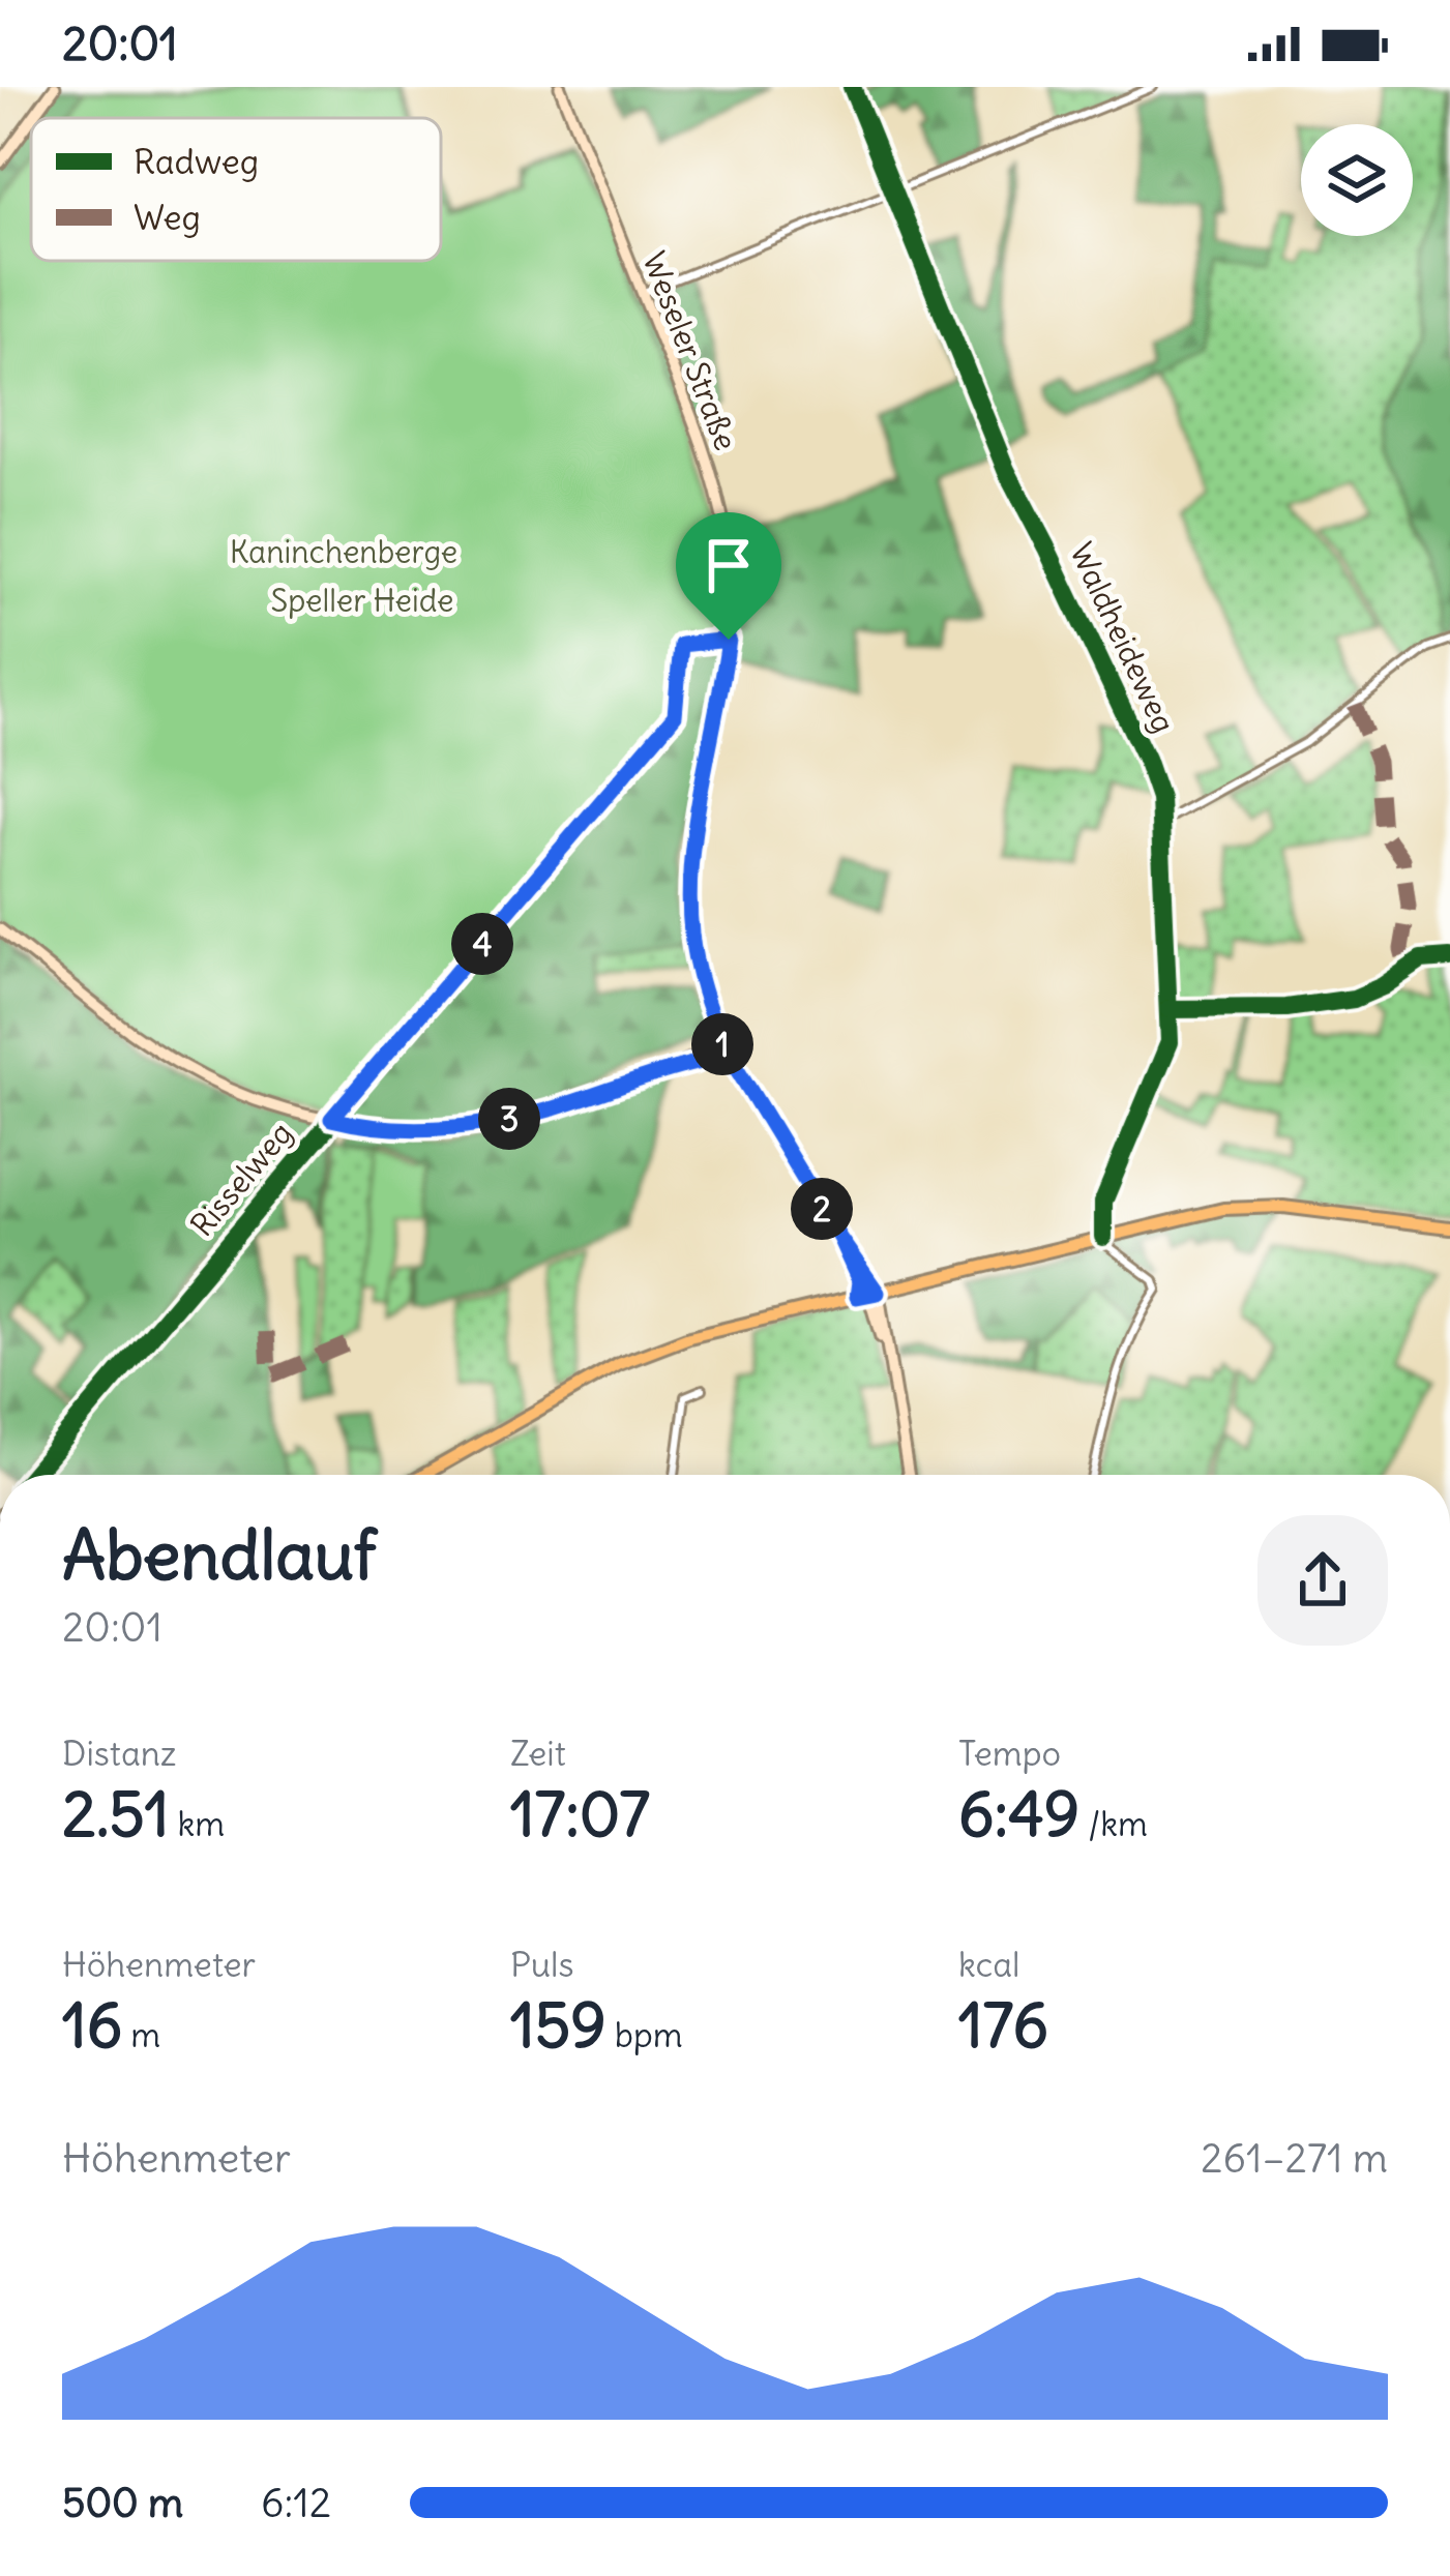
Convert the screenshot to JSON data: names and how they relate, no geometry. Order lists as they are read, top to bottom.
{
  "streets": {
    "main road": ["Weseler Straße"],
    "street": ["Waldheideweg", "Risselweg"]
  },
  "crossings": [
    ["Weseler Straße", "Risselweg"]
  ],
  "parks": ["Kaninchenberge", "Speller Heide"],
  "legend": ["Radweg", "Weg"],
  "page": {
    "status": "20:01",
    "pins": [
      "4",
      "1",
      "3",
      "2"
    ],
    "heading": ["Abendlauf", "20:01"],
    "stats": [
      ["Distanz", "2.51 km"],
      ["Zeit", "17:07"],
      ["Tempo", "6:49 /km"],
      ["Höhenmeter", "16 m"],
      ["Puls", "159 bpm"],
      ["kcal", "176"]
    ],
    "chart": ["Höhenmeter", "261–271 m"],
    "list": [
      {
        "name": "500 m",
        "note": "6:12"
      }
    ]
  }
}
